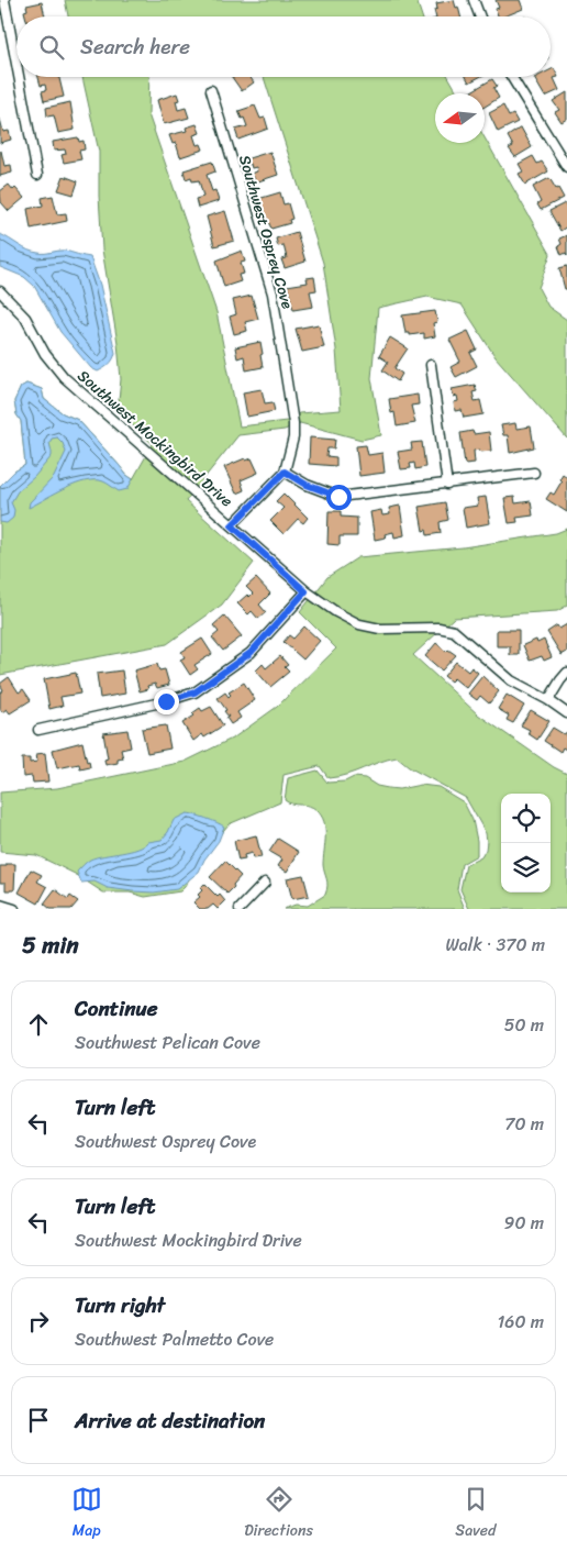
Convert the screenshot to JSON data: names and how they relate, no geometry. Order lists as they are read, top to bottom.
{
  "streets": {
    "street": ["Southwest Osprey Cove", "Southwest Mockingbird Drive"]
  },
  "crossings": [
    ["Southwest Osprey Cove", "Southwest Mockingbird Drive"]
  ],
  "north": "left",
  "page": {
    "search": "Search here",
    "heading": ["5 min", "Walk · 370 m"],
    "list": [
      ["Continue", "Southwest Pelican Cove", "50 m"],
      ["Turn left", "Southwest Osprey Cove", "70 m"],
      ["Turn left", "Southwest Mockingbird Drive", "90 m"],
      ["Turn right", "Southwest Palmetto Cove", "160 m"],
      "Arrive at destination"
    ],
    "nav": ["Map", "Directions", "Saved"]
  }
}
